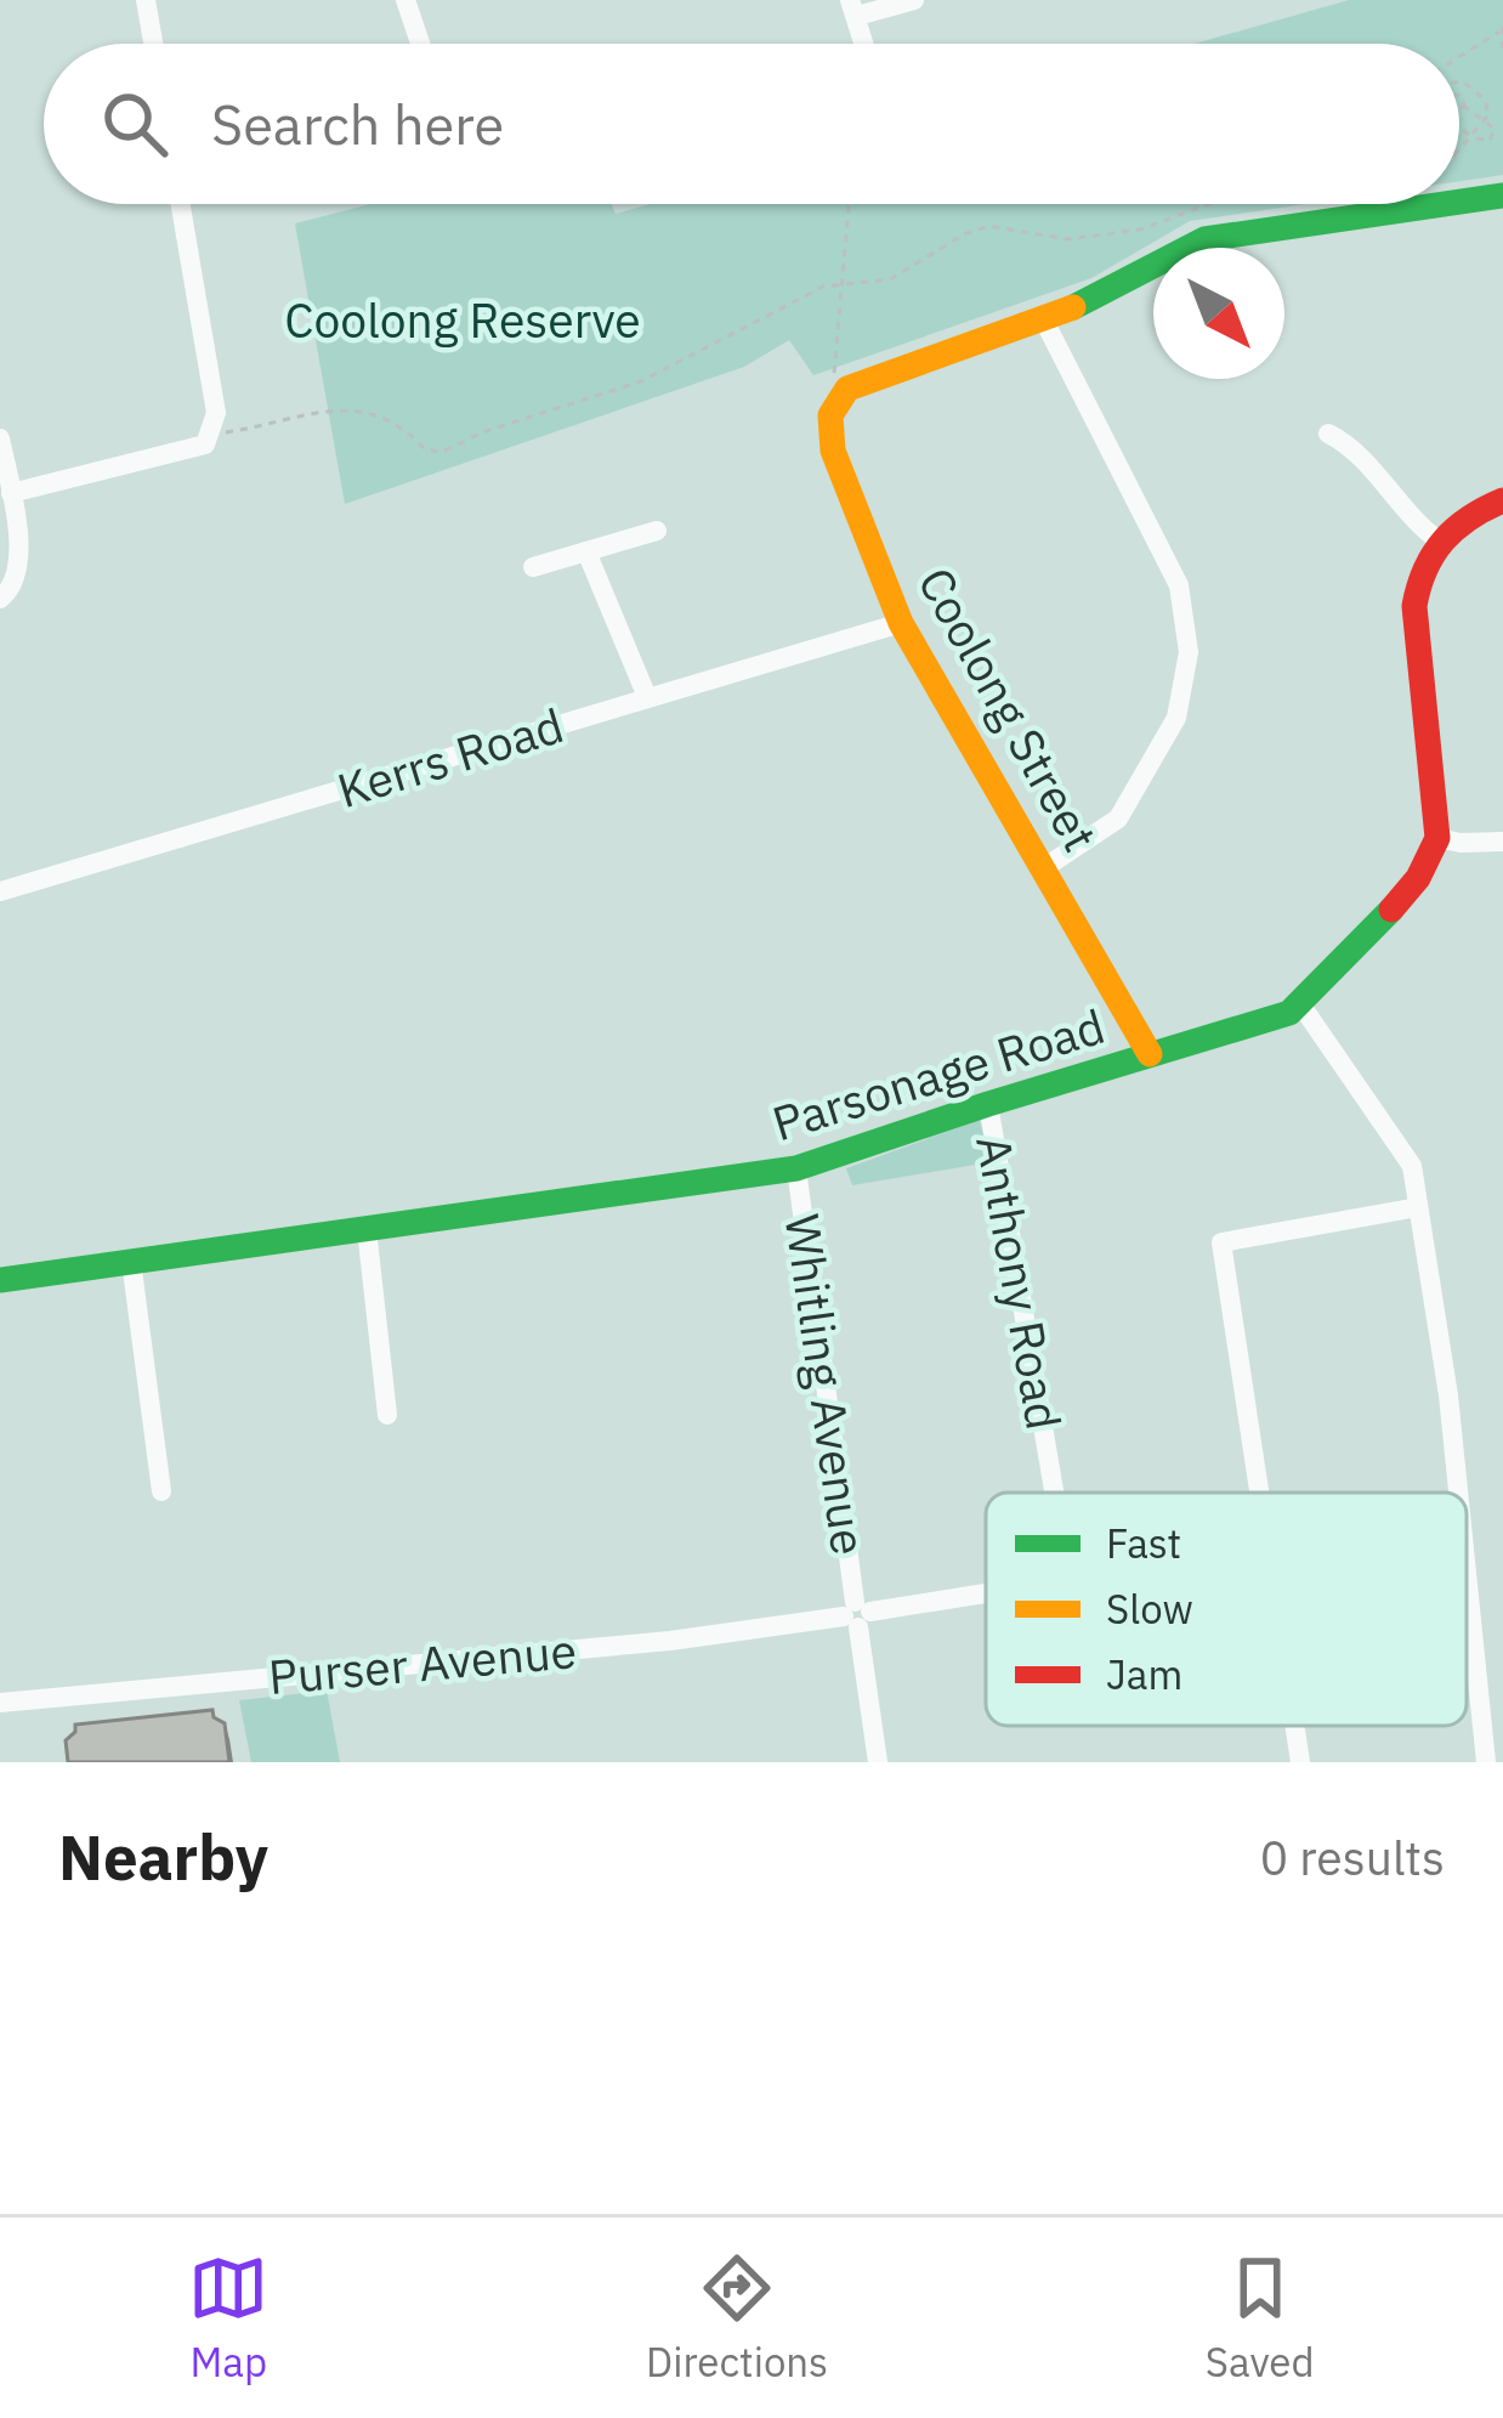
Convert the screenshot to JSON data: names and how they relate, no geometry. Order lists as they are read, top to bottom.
{
  "streets": {
    "street": [
      "Coolong Street",
      "Kerrs Road",
      "Parsonage Road",
      "Anthony Road",
      "Whitling Avenue",
      "Purser Avenue"
    ]
  },
  "crossings": [
    ["Coolong Street", "Kerrs Road"],
    ["Coolong Street", "Parsonage Road"],
    ["Parsonage Road", "Anthony Road"],
    ["Parsonage Road", "Whitling Avenue"],
    ["Whitling Avenue", "Purser Avenue"]
  ],
  "parks": ["Coolong Reserve"],
  "legend": ["Fast", "Slow", "Jam"],
  "north": "bottom right",
  "page": {
    "search": "Search here",
    "heading": ["Nearby", "0 results"],
    "nav": ["Map", "Directions", "Saved"]
  }
}
